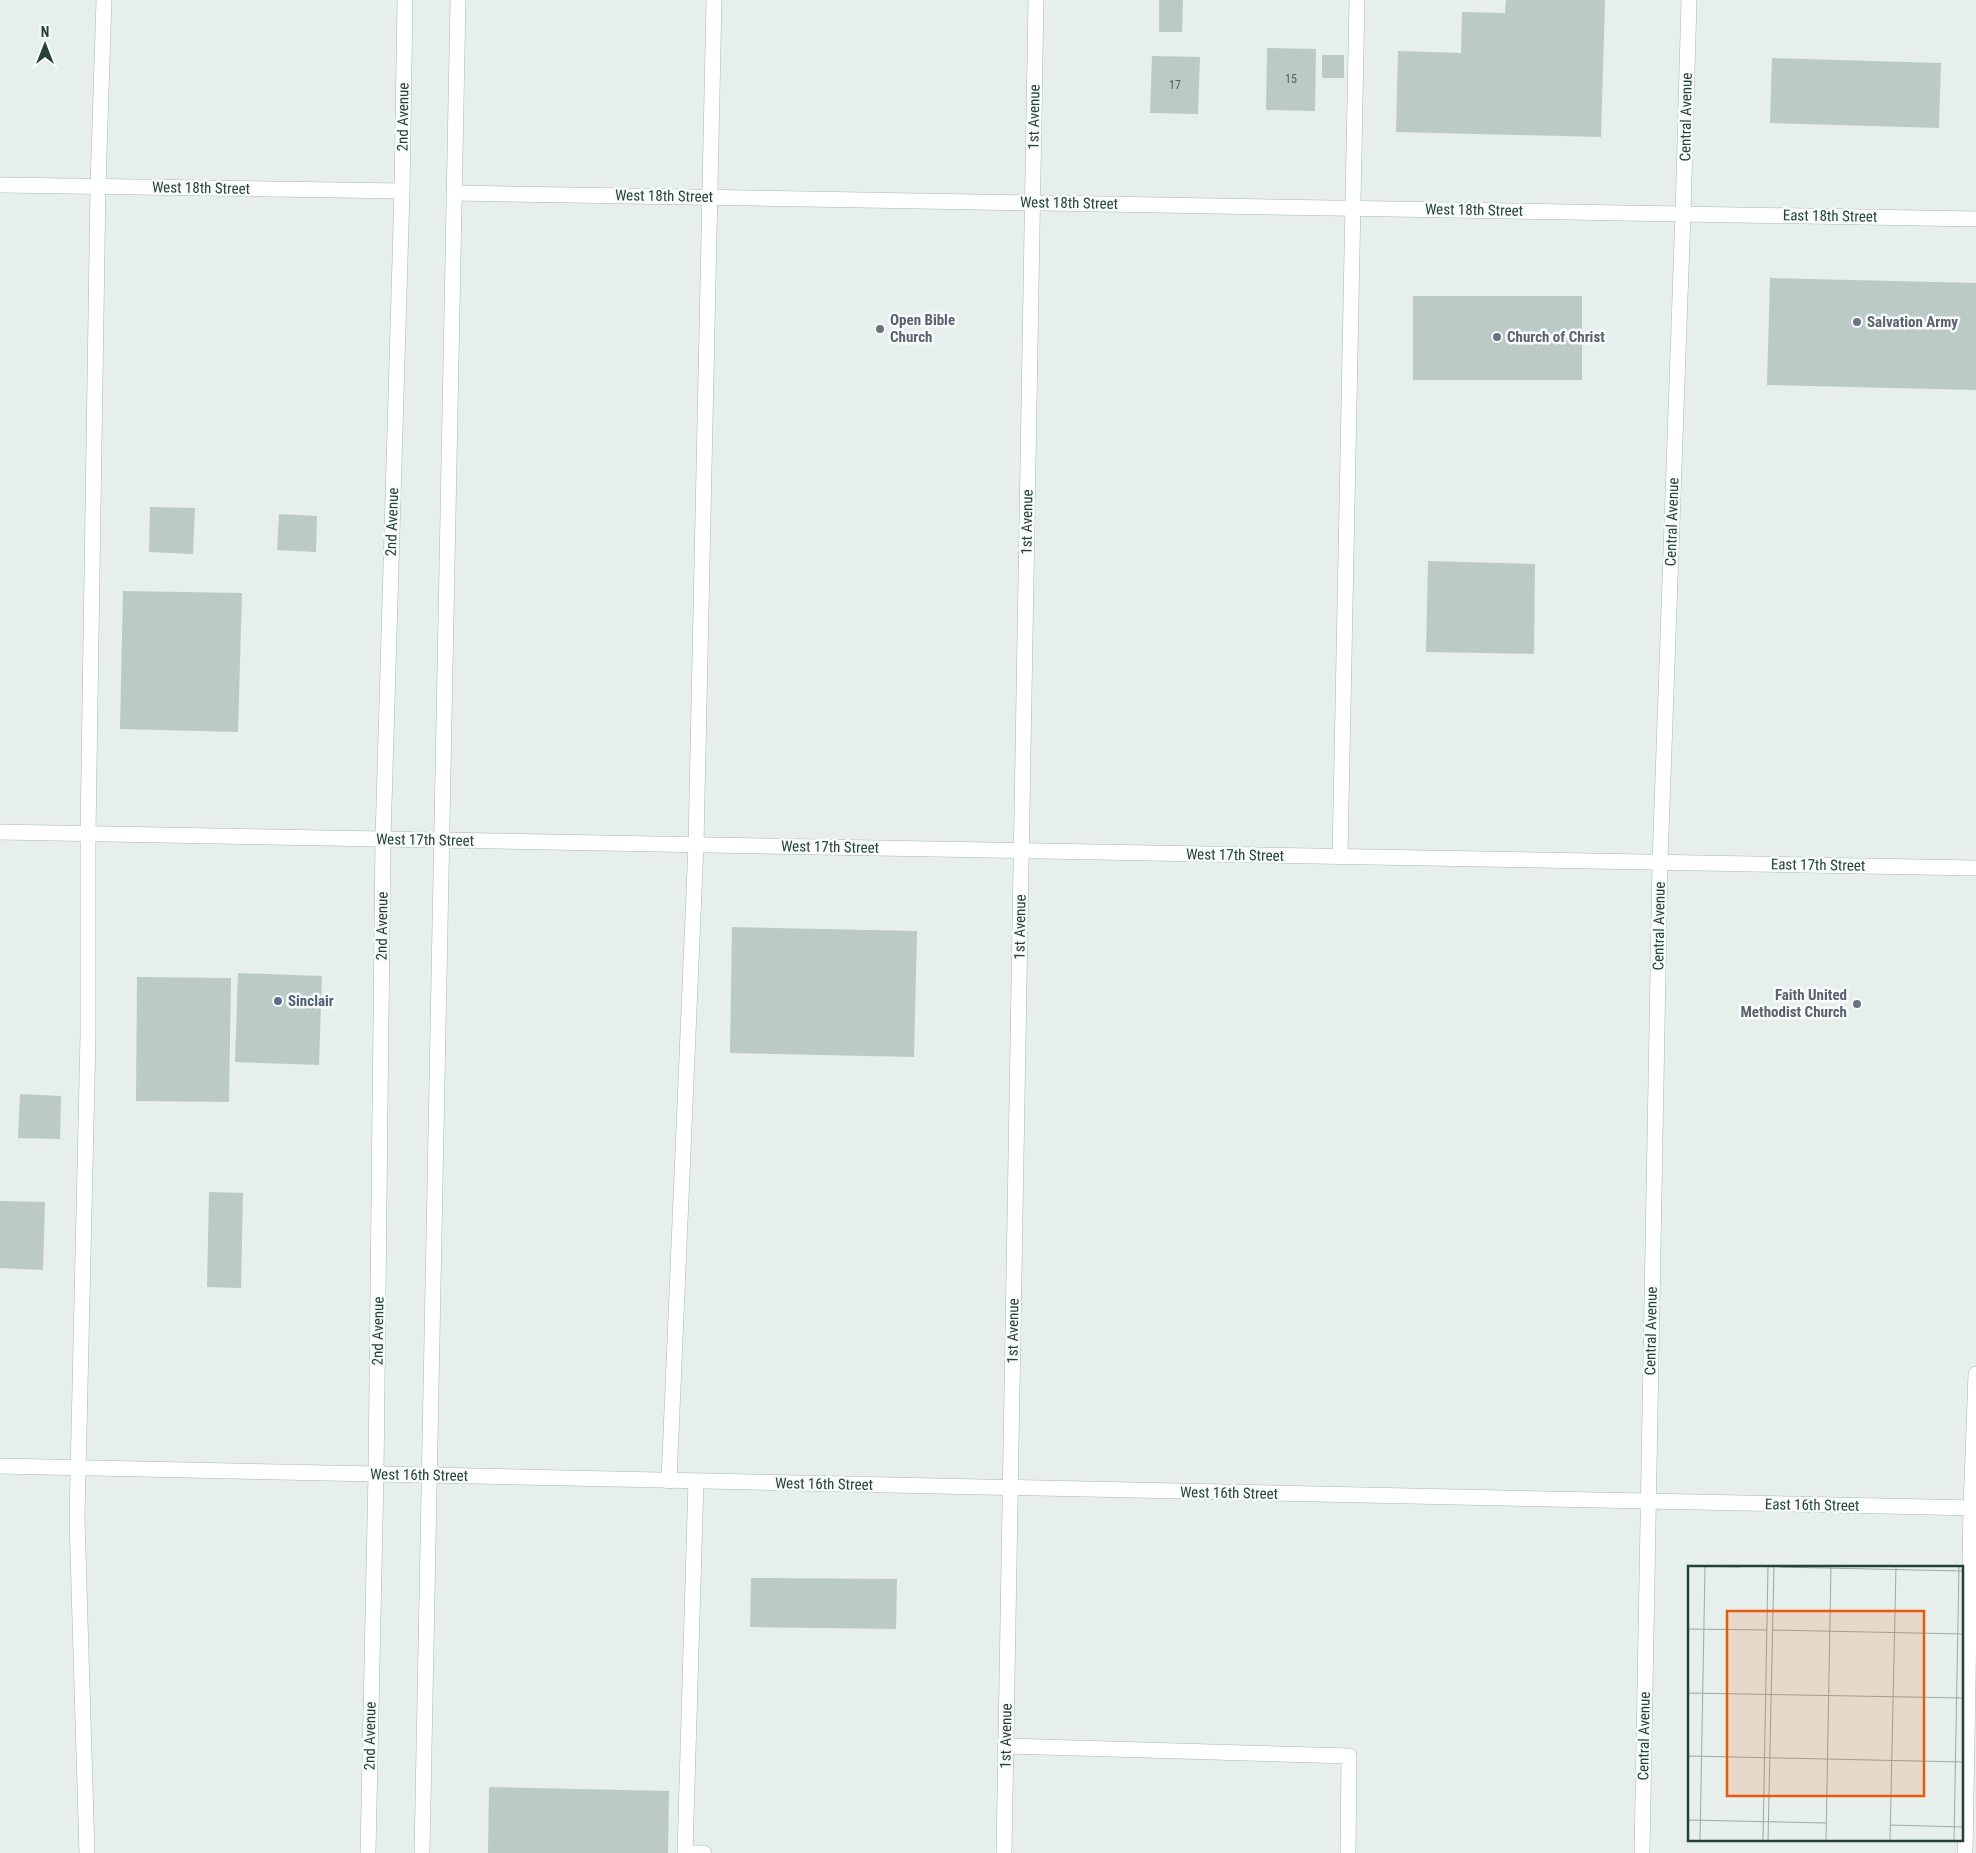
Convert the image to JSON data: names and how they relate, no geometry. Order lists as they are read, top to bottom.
{
  "streets": {
    "street": [
      "2nd Avenue",
      "1st Avenue",
      "Central Avenue",
      "West 18th Street",
      "East 18th Street",
      "West 17th Street",
      "East 17th Street",
      "West 16th Street",
      "East 16th Street"
    ]
  },
  "crossings": [
    ["2nd Avenue", "West 18th Street"],
    ["2nd Avenue", "West 17th Street"],
    ["2nd Avenue", "West 16th Street"],
    ["1st Avenue", "West 18th Street"],
    ["1st Avenue", "West 17th Street"],
    ["1st Avenue", "West 16th Street"],
    ["Central Avenue", "West 18th Street"],
    ["Central Avenue", "East 18th Street"],
    ["Central Avenue", "West 17th Street"],
    ["Central Avenue", "East 17th Street"],
    ["Central Avenue", "West 16th Street"],
    ["Central Avenue", "East 16th Street"],
    ["West 18th Street", "East 18th Street"],
    ["West 17th Street", "East 17th Street"],
    ["West 16th Street", "East 16th Street"]
  ],
  "places": [
    "Salvation Army",
    "Open Bible Church",
    "Church of Christ",
    "Sinclair",
    "Faith United Methodist Church"
  ],
  "house_numbers": ["15", "17"],
  "north": "top"
}
